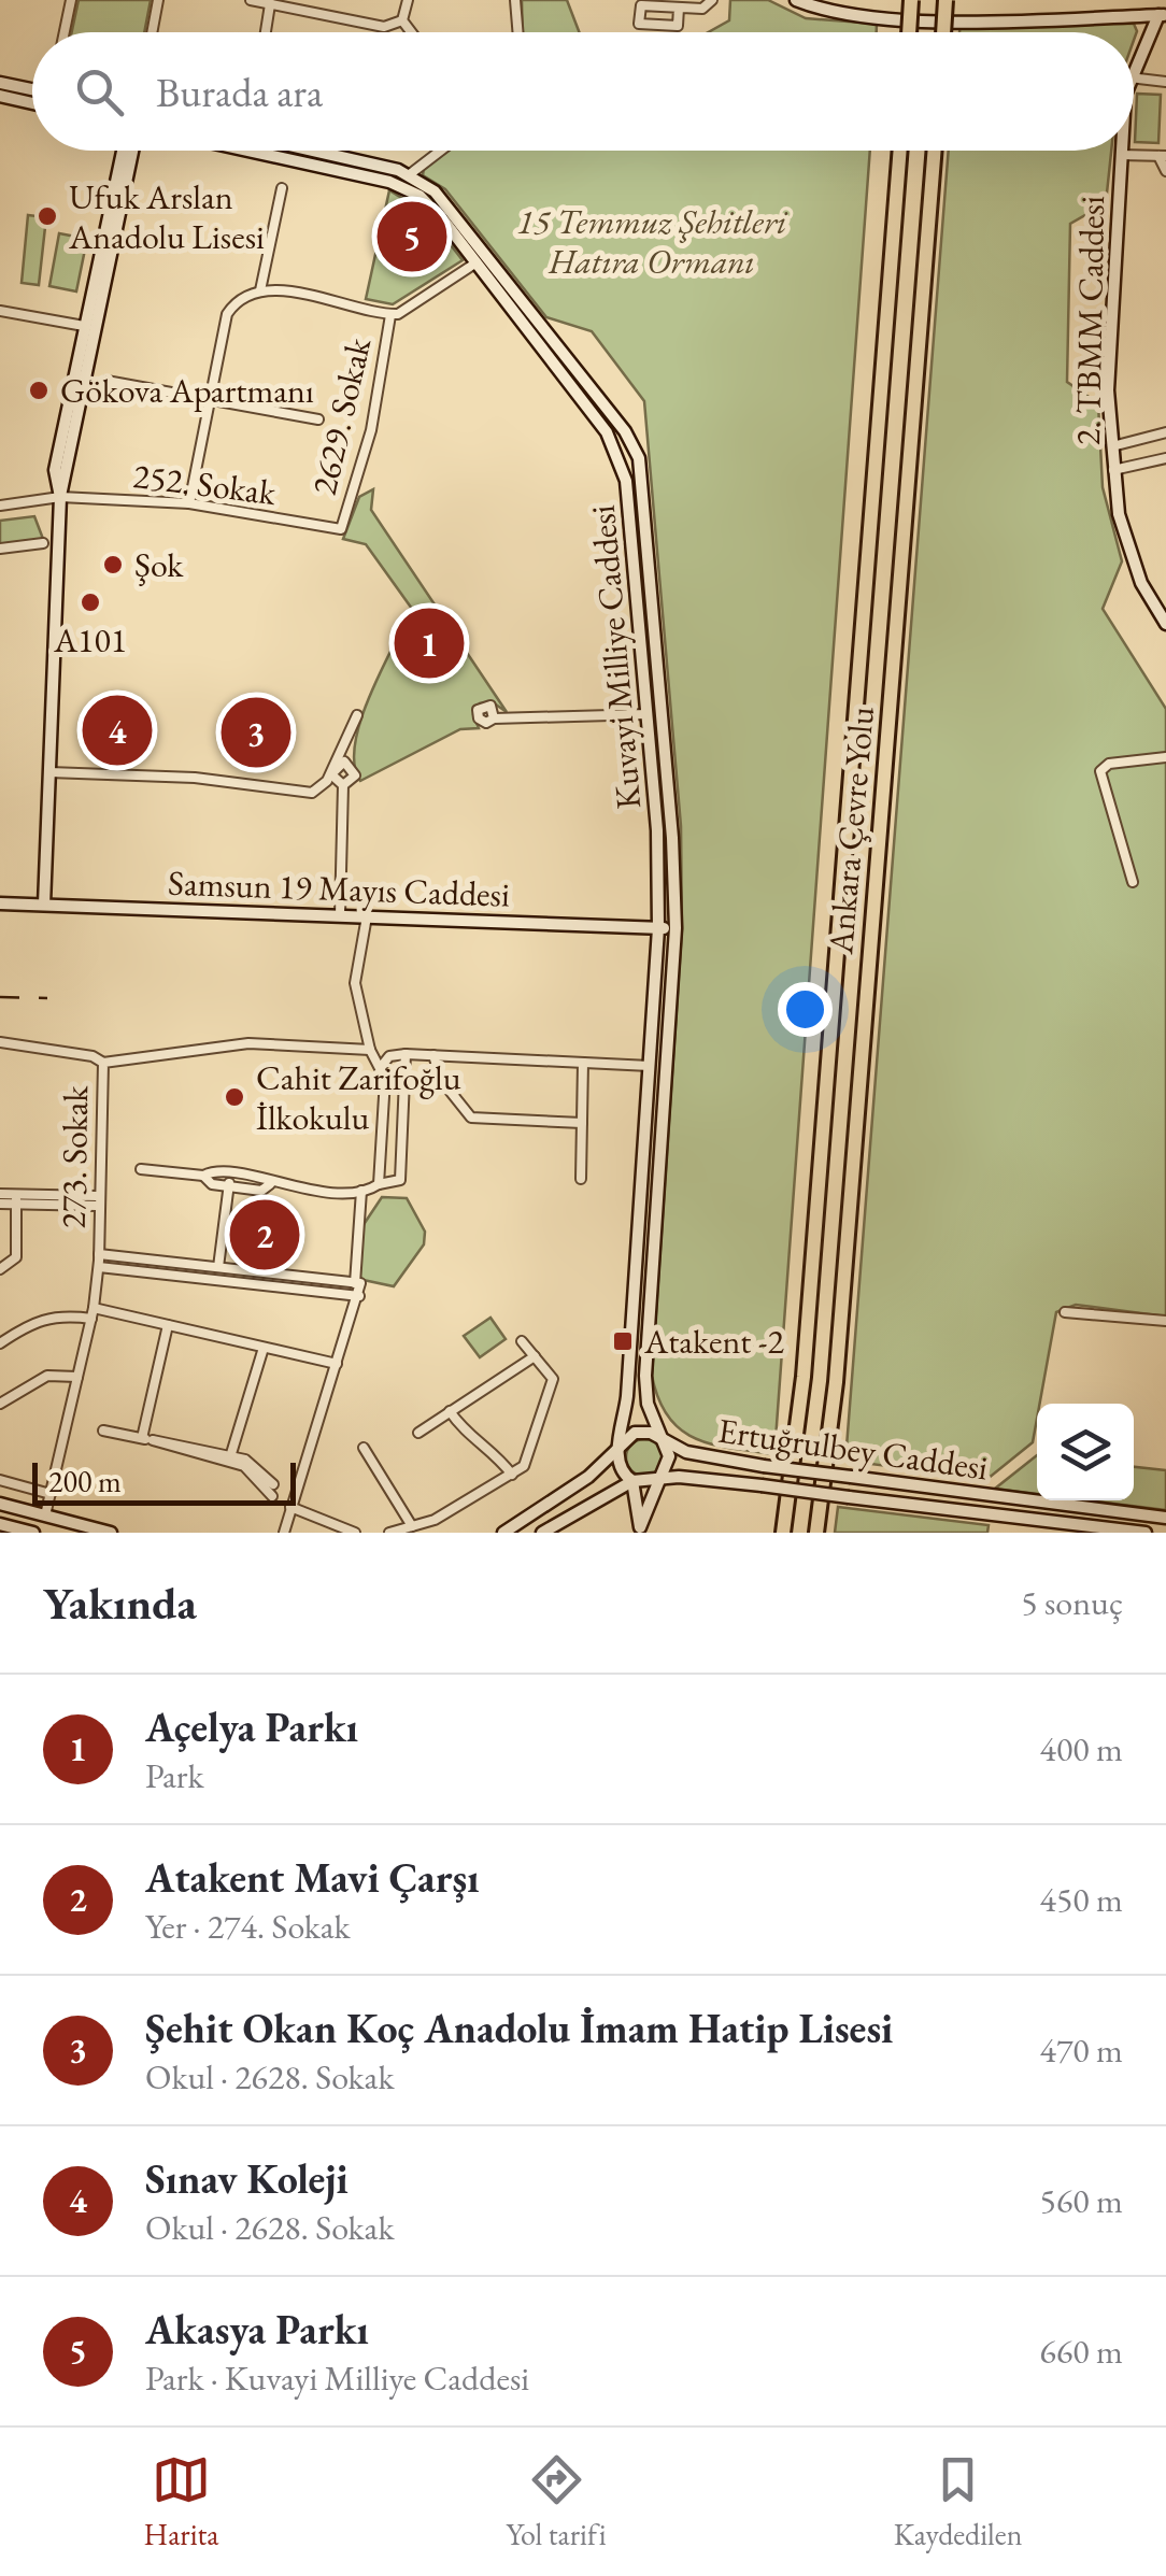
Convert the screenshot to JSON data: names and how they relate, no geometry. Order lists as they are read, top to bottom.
{
  "streets": {
    "highway": ["Ankara Çevre Yolu"],
    "main road": [
      "2. TBMM Caddesi",
      "Kuvayi Milliye Caddesi",
      "Samsun 19 Mayıs Caddesi",
      "Ertuğrulbey Caddesi"
    ],
    "street": ["2629. Sokak", "252. Sokak", "273. Sokak"]
  },
  "crossings": [
    ["2629. Sokak", "252. Sokak"],
    ["Kuvayi Milliye Caddesi", "Samsun 19 Mayıs Caddesi"],
    ["Kuvayi Milliye Caddesi", "Ertuğrulbey Caddesi"]
  ],
  "parks": ["15 Temmuz Şehitleri Hatıra Ormanı"],
  "places": {
    "other": [
      "Ufuk Arslan Anadolu Lisesi",
      "Gökova Apartmanı",
      "Şok",
      "A101",
      "Cahit Zarifoğlu İlkokulu"
    ],
    "transit": ["Atakent -2"]
  },
  "scale_bar": "200 m",
  "page": {
    "search": "Burada ara",
    "pins": [
      "5",
      "1",
      "4",
      "3",
      "2"
    ],
    "scale": "200 m",
    "heading": ["Yakında", "5 sonuç"],
    "list": [
      {
        "mark": "1",
        "name": "Açelya Parkı",
        "note": "Park",
        "value": "400 m"
      },
      {
        "mark": "2",
        "name": "Atakent Mavi Çarşı",
        "note": "Yer · 274. Sokak",
        "value": "450 m"
      },
      {
        "mark": "3",
        "name": "Şehit Okan Koç Anadolu İmam Hatip Lisesi",
        "note": "Okul · 2628. Sokak",
        "value": "470 m"
      },
      {
        "mark": "4",
        "name": "Sınav Koleji",
        "note": "Okul · 2628. Sokak",
        "value": "560 m"
      },
      {
        "mark": "5",
        "name": "Akasya Parkı",
        "note": "Park · Kuvayi Milliye Caddesi",
        "value": "660 m"
      }
    ],
    "nav": ["Harita", "Yol tarifi", "Kaydedilen"]
  }
}
